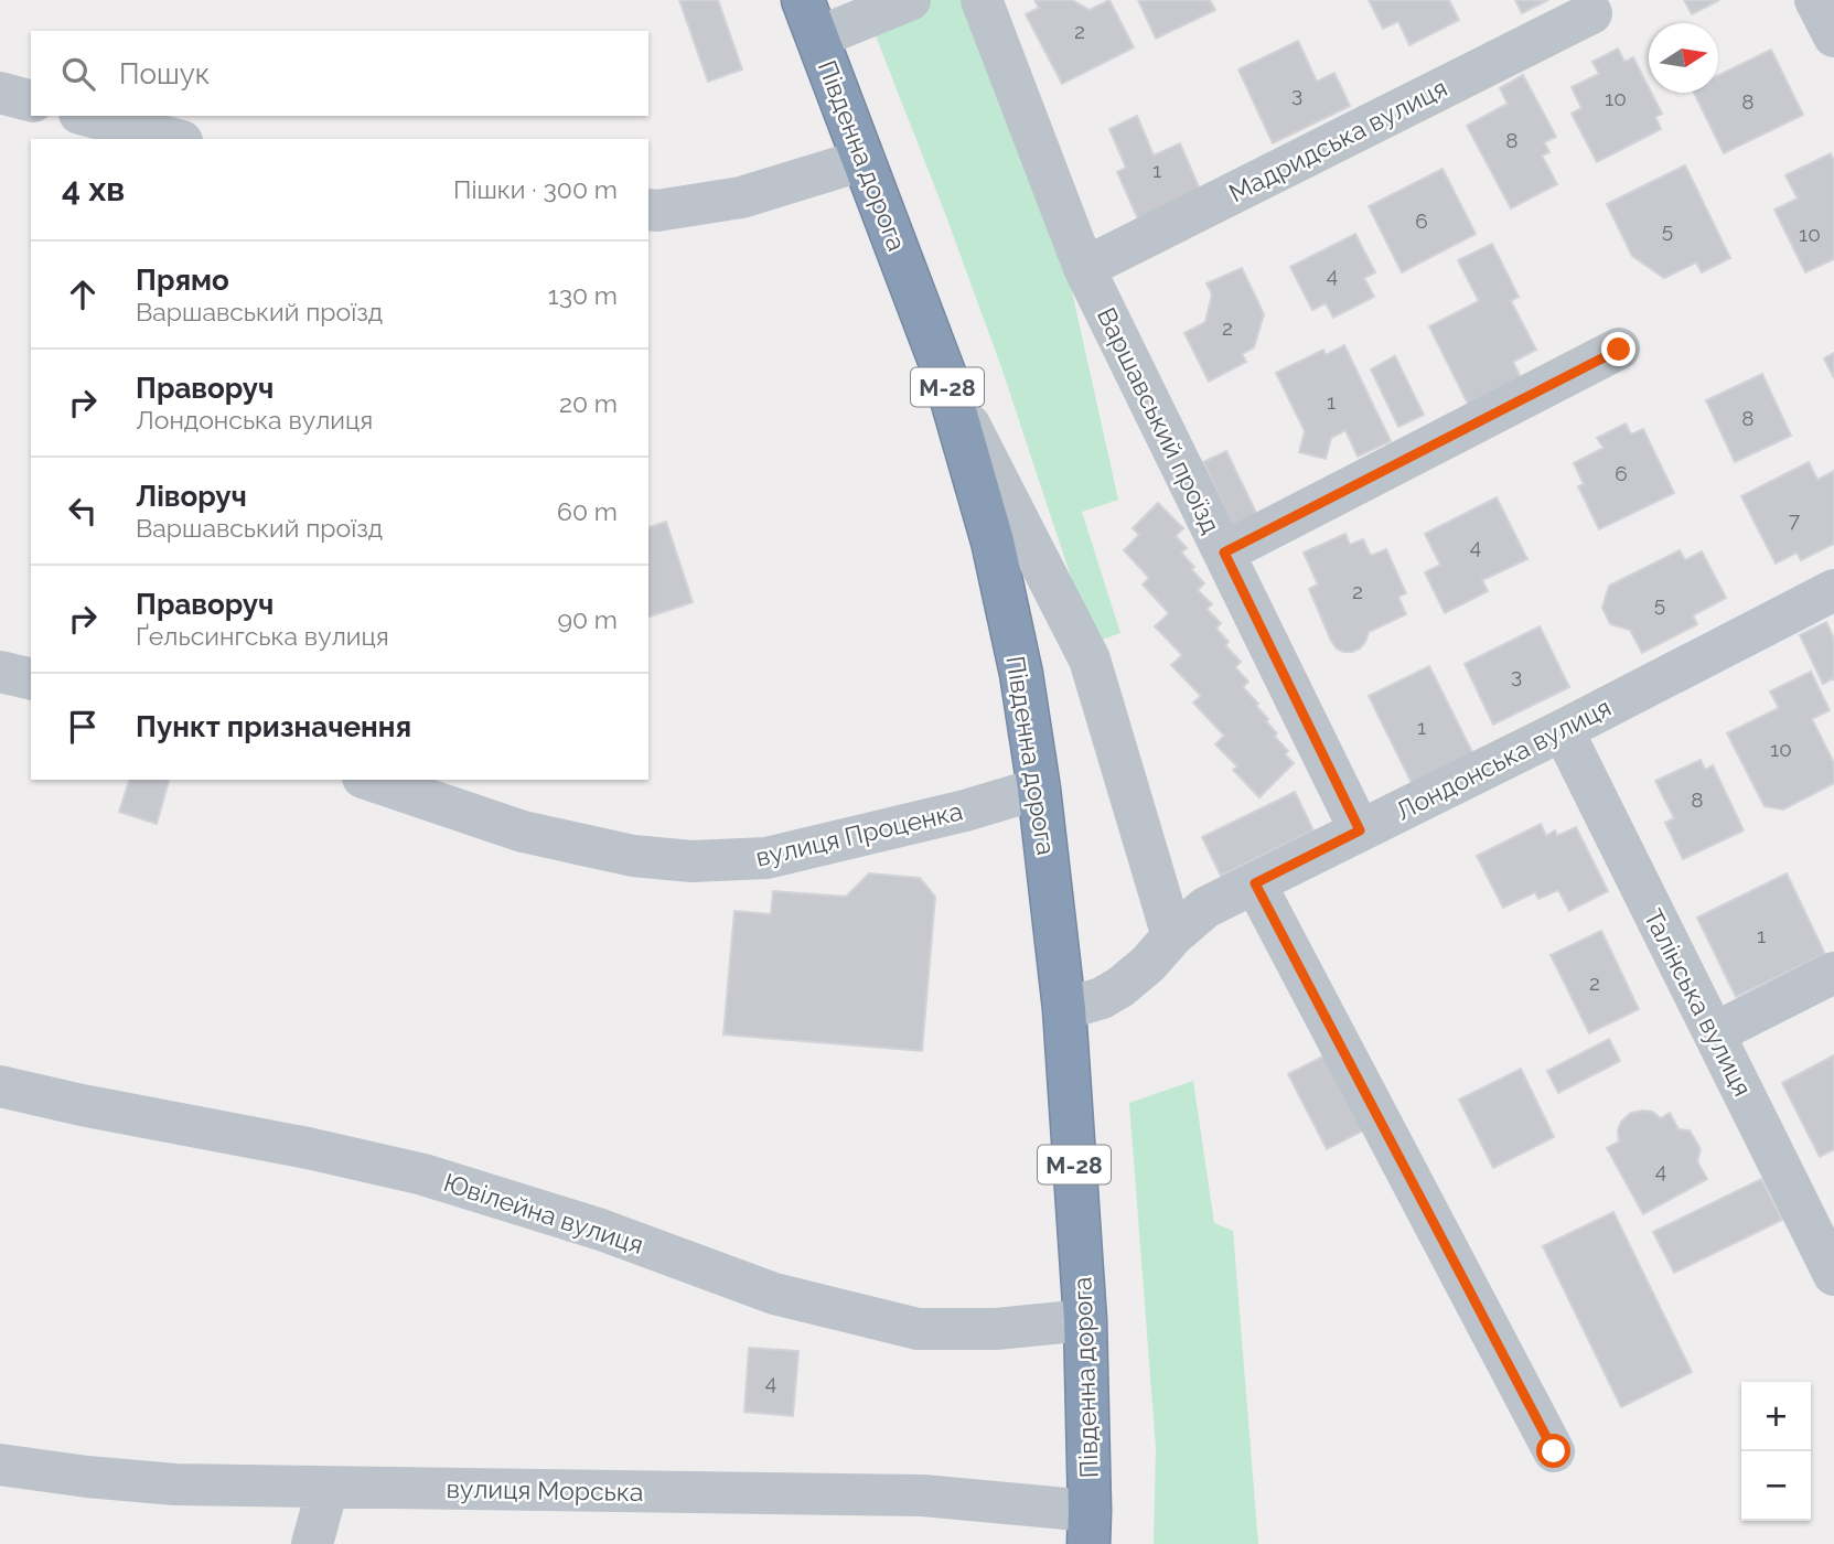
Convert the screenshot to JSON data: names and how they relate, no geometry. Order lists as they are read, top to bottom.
{
  "streets": {
    "highway": ["Південна дорога", "М-28"],
    "street": [
      "Мадридська вулиця",
      "Варшавський проїзд",
      "Лондонська вулиця",
      "вулиця Проценка",
      "Талінська вулиця",
      "Ювілейна вулиця",
      "вулиця Морська"
    ]
  },
  "crossings": [
    ["Мадридська вулиця", "Варшавський проїзд"],
    ["Південна дорога", "Лондонська вулиця"],
    ["Південна дорога", "вулиця Проценка"],
    ["Південна дорога", "Ювілейна вулиця"],
    ["Південна дорога", "вулиця Морська"],
    ["Варшавський проїзд", "Лондонська вулиця"],
    ["Лондонська вулиця", "Талінська вулиця"]
  ],
  "house_numbers": [
    "2",
    "3",
    "10",
    "8",
    "8",
    "1",
    "6",
    "5",
    "10",
    "4",
    "2",
    "1",
    "8",
    "6",
    "7",
    "4",
    "2",
    "5",
    "3",
    "1",
    "10",
    "8",
    "1",
    "2",
    "4",
    "4"
  ],
  "north": "right",
  "page": {
    "search": "Пошук",
    "heading": ["4 хв", "Пішки · 300 m"],
    "list": [
      ["Прямо", "Варшавський проїзд", "130 m"],
      ["Праворуч", "Лондонська вулиця", "20 m"],
      ["Ліворуч", "Варшавський проїзд", "60 m"],
      ["Праворуч", "Ґельсингська вулиця", "90 m"],
      "Пункт призначення"
    ],
    "map_buttons": ["+", "−"]
  }
}
